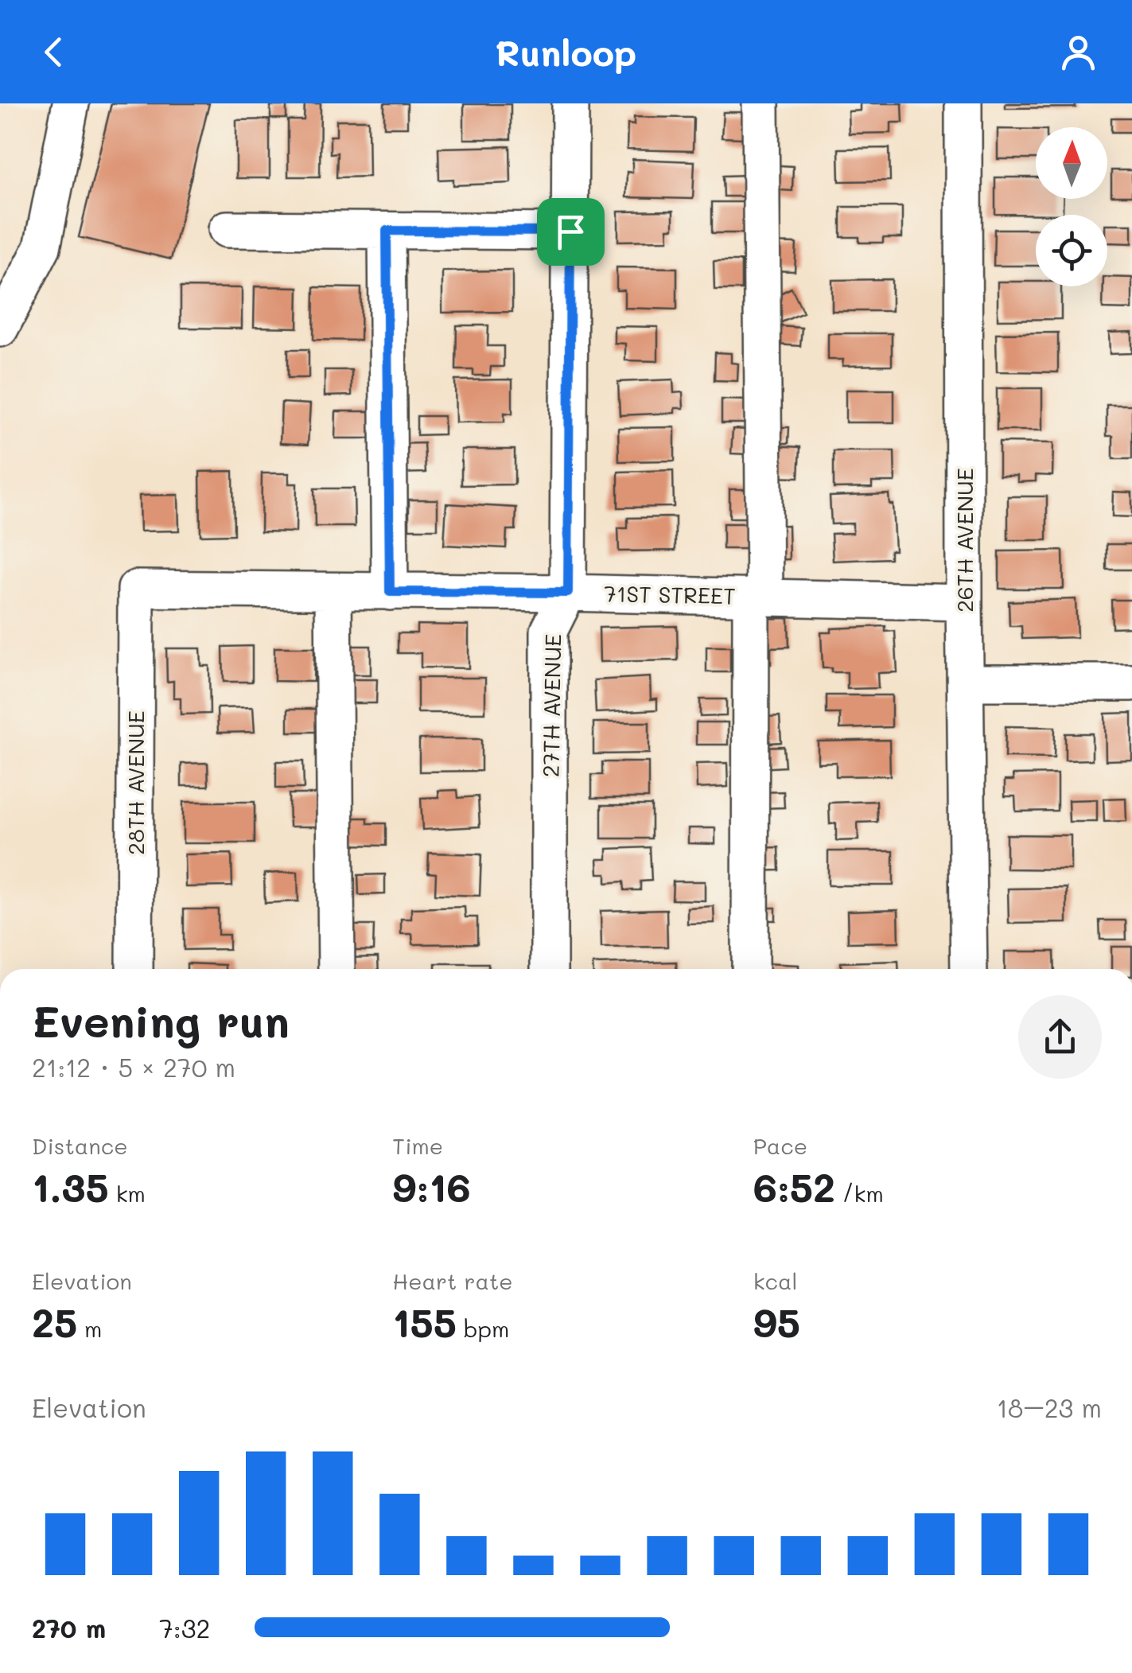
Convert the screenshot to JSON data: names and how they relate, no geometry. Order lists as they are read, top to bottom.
{
  "streets": {
    "street": [
      "26TH AVENUE",
      "71ST STREET",
      "27TH AVENUE",
      "28TH AVENUE"
    ]
  },
  "crossings": [
    ["26TH AVENUE", "71ST STREET"],
    ["71ST STREET", "27TH AVENUE"],
    ["71ST STREET", "28TH AVENUE"]
  ],
  "north": "top",
  "page": {
    "header": "Runloop",
    "heading": ["Evening run", "21:12 · 5 × 270 m"],
    "stats": [
      ["Distance", "1.35 km"],
      ["Time", "9:16"],
      ["Pace", "6:52 /km"],
      ["Elevation", "25 m"],
      ["Heart rate", "155 bpm"],
      ["kcal", "95"]
    ],
    "chart": ["Elevation", "18–23 m"],
    "list": [
      {
        "name": "270 m",
        "note": "7:32"
      }
    ]
  }
}
